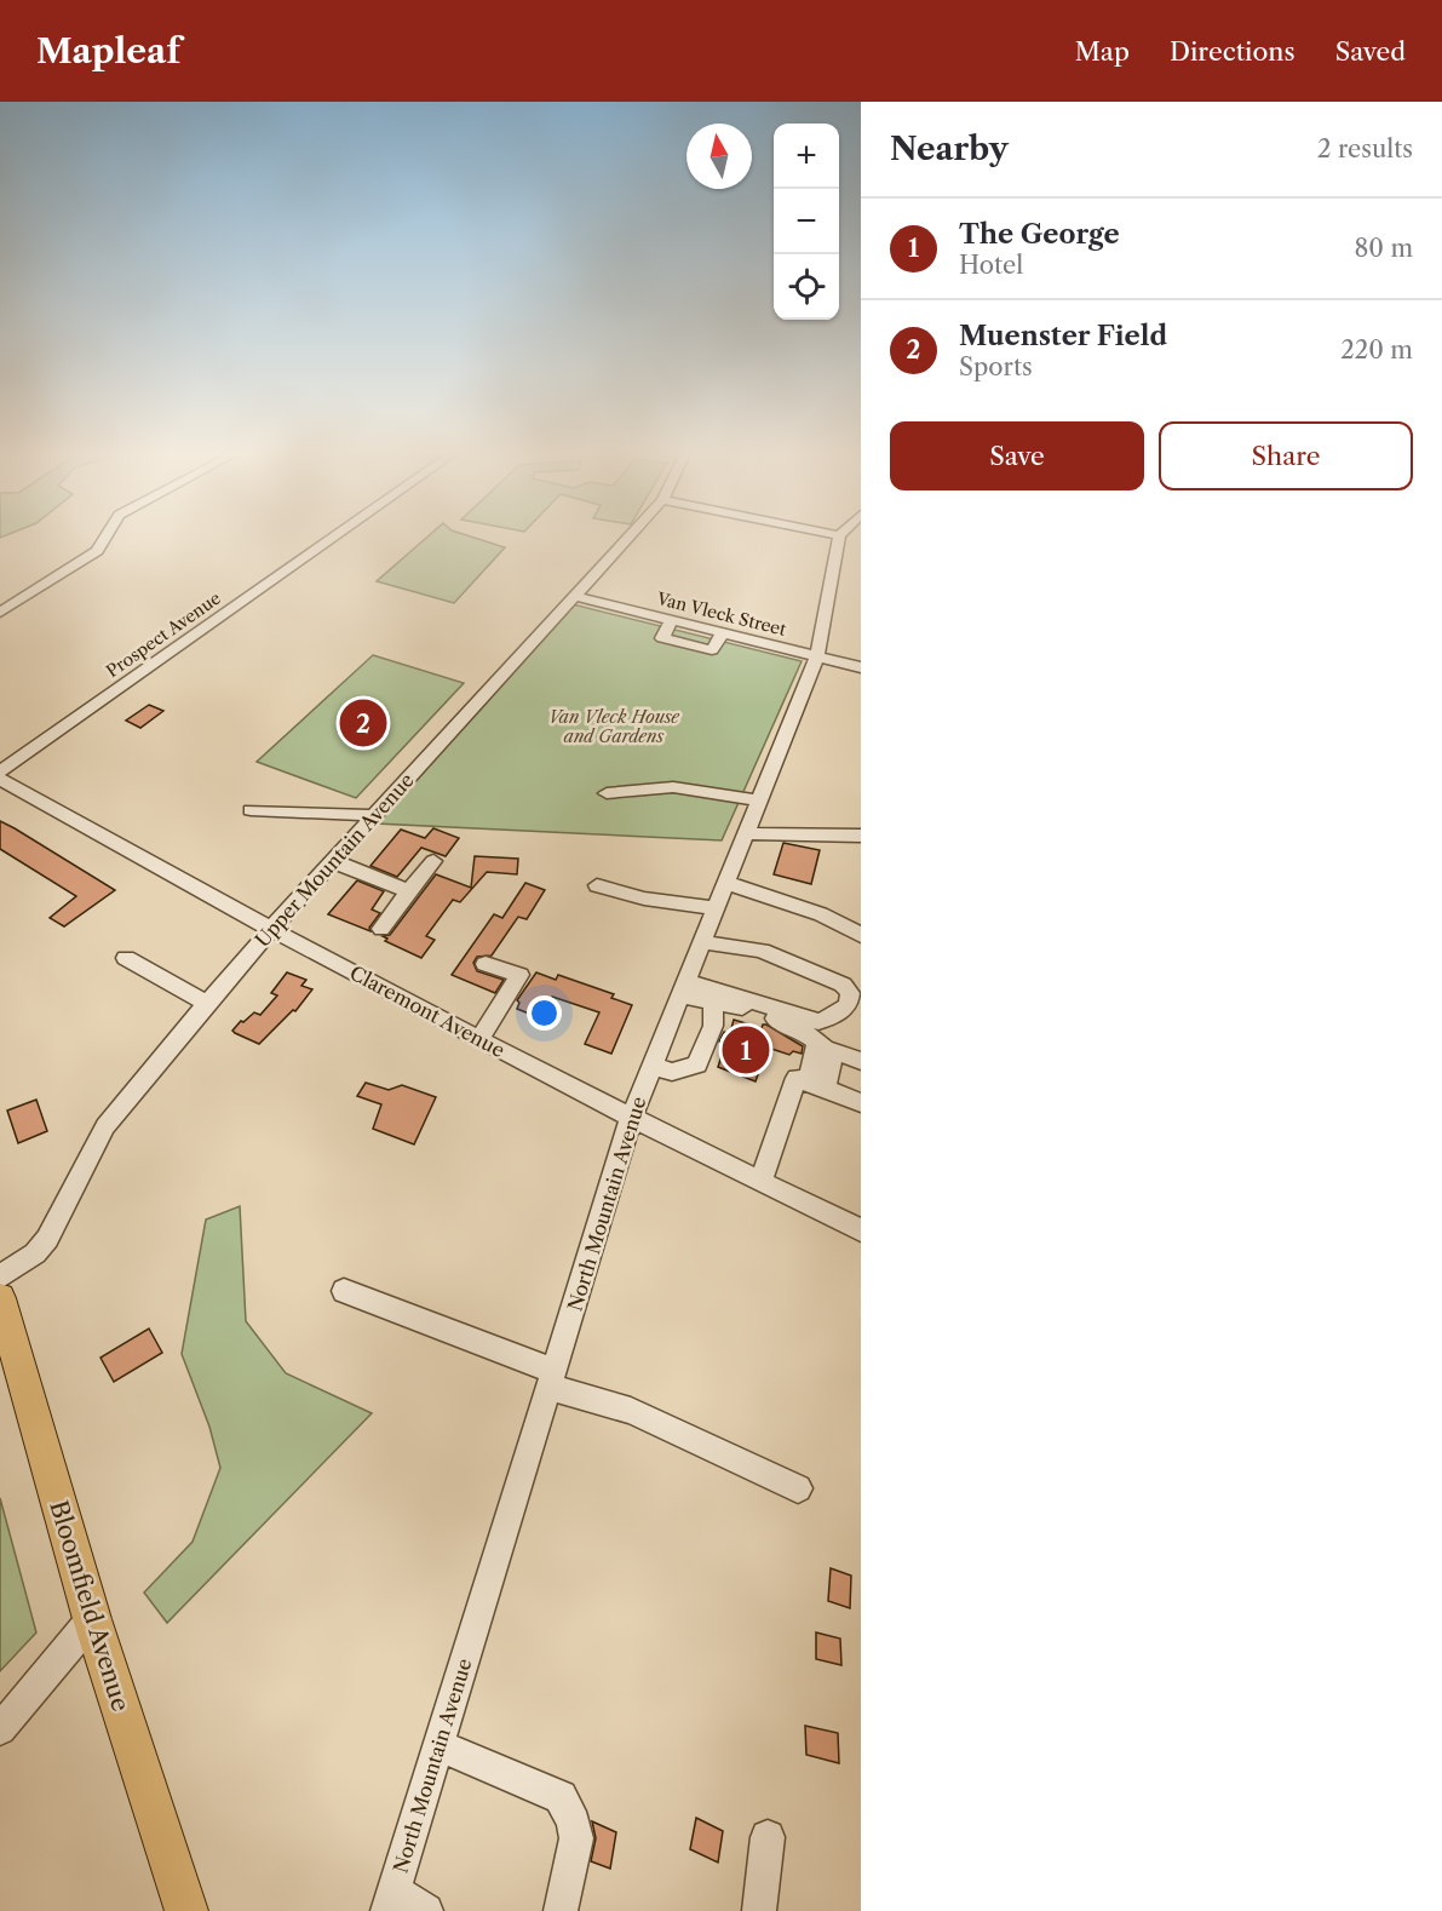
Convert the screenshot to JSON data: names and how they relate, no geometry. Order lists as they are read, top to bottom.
{
  "streets": {
    "main road": ["Bloomfield Avenue"],
    "street": [
      "Van Vleck Street",
      "Prospect Avenue",
      "Upper Mountain Avenue",
      "Claremont Avenue",
      "North Mountain Avenue"
    ]
  },
  "crossings": [
    ["Van Vleck Street", "Upper Mountain Avenue"],
    ["Van Vleck Street", "North Mountain Avenue"],
    ["Upper Mountain Avenue", "Claremont Avenue"],
    ["Claremont Avenue", "North Mountain Avenue"]
  ],
  "parks": ["Van Vleck House and Gardens"],
  "north": "top",
  "page": {
    "header": "Mapleaf",
    "nav": ["Map", "Directions", "Saved"],
    "heading": ["Nearby", "2 results"],
    "map_buttons": ["+", "−"],
    "list": [
      {
        "mark": "1",
        "name": "The George",
        "note": "Hotel",
        "value": "80 m"
      },
      {
        "mark": "2",
        "name": "Muenster Field",
        "note": "Sports",
        "value": "220 m"
      }
    ],
    "buttons": ["Save", "Share"],
    "pins": ["2", "1"]
  }
}
